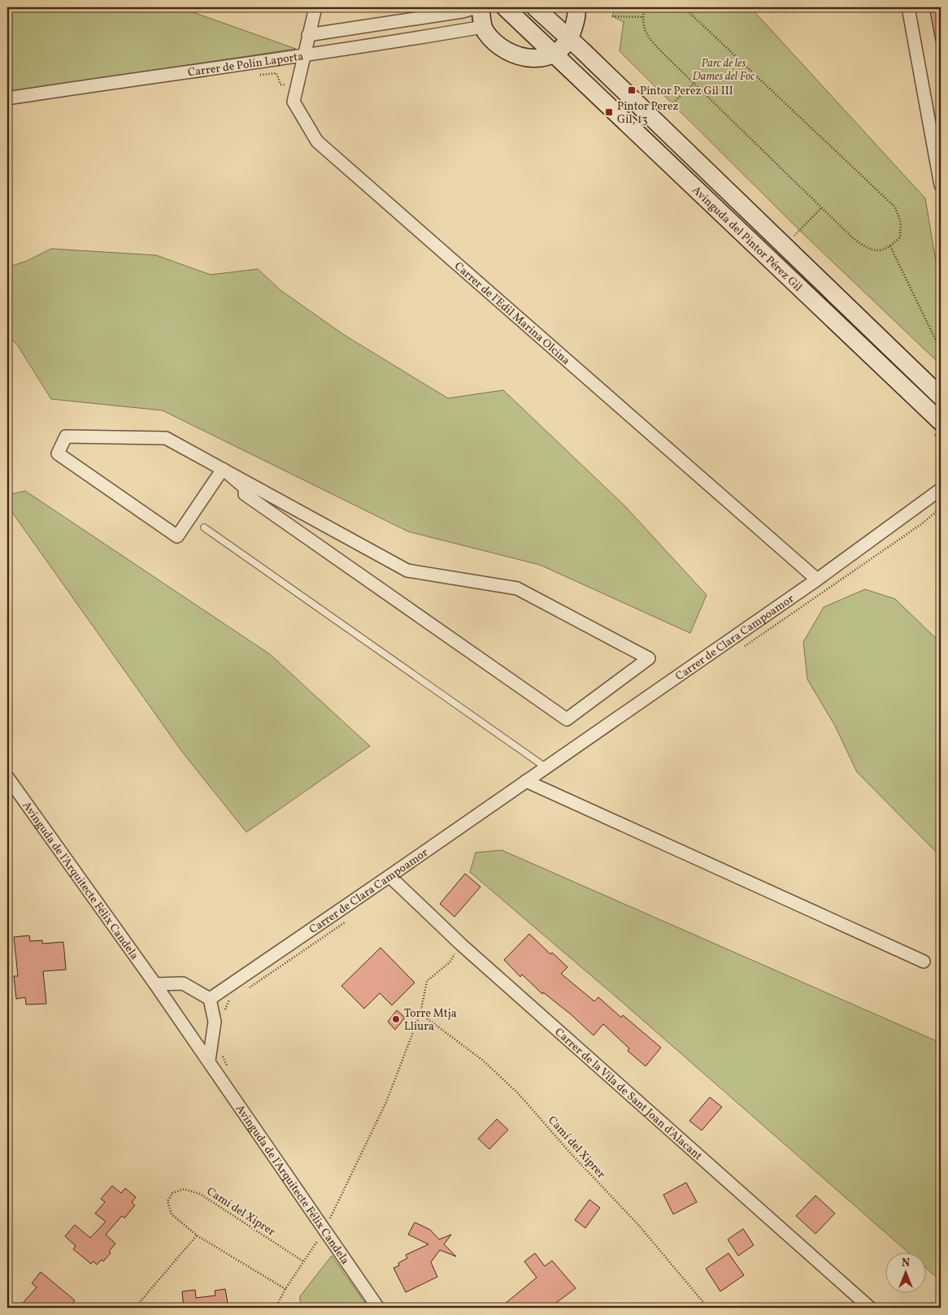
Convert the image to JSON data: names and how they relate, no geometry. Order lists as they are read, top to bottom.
{
  "streets": {
    "main road": ["Avinguda del Pintor Pérez Gil"],
    "street": [
      "Carrer de Polín Laporta",
      "Carrer de l'Edil Marina Olcina",
      "Carrer de Clara Campoamor",
      "Avinguda de l'Arquitecte Félix Candela",
      "Carrer de la Vila de Sant Joan d'Alacant"
    ],
    "path": ["Camí del Xiprer"]
  },
  "crossings": [
    ["Carrer de Polín Laporta", "Carrer de l'Edil Marina Olcina"],
    ["Carrer de l'Edil Marina Olcina", "Carrer de Clara Campoamor"],
    ["Carrer de Clara Campoamor", "Carrer de la Vila de Sant Joan d'Alacant"]
  ],
  "parks": ["Parc de les Dames del Foc"],
  "places": {
    "transit": ["Pintor Perez Gil III", "Pintor Perez Gil, 13"],
    "other": ["Torre Mtja Lliura"]
  },
  "north": "top"
}
